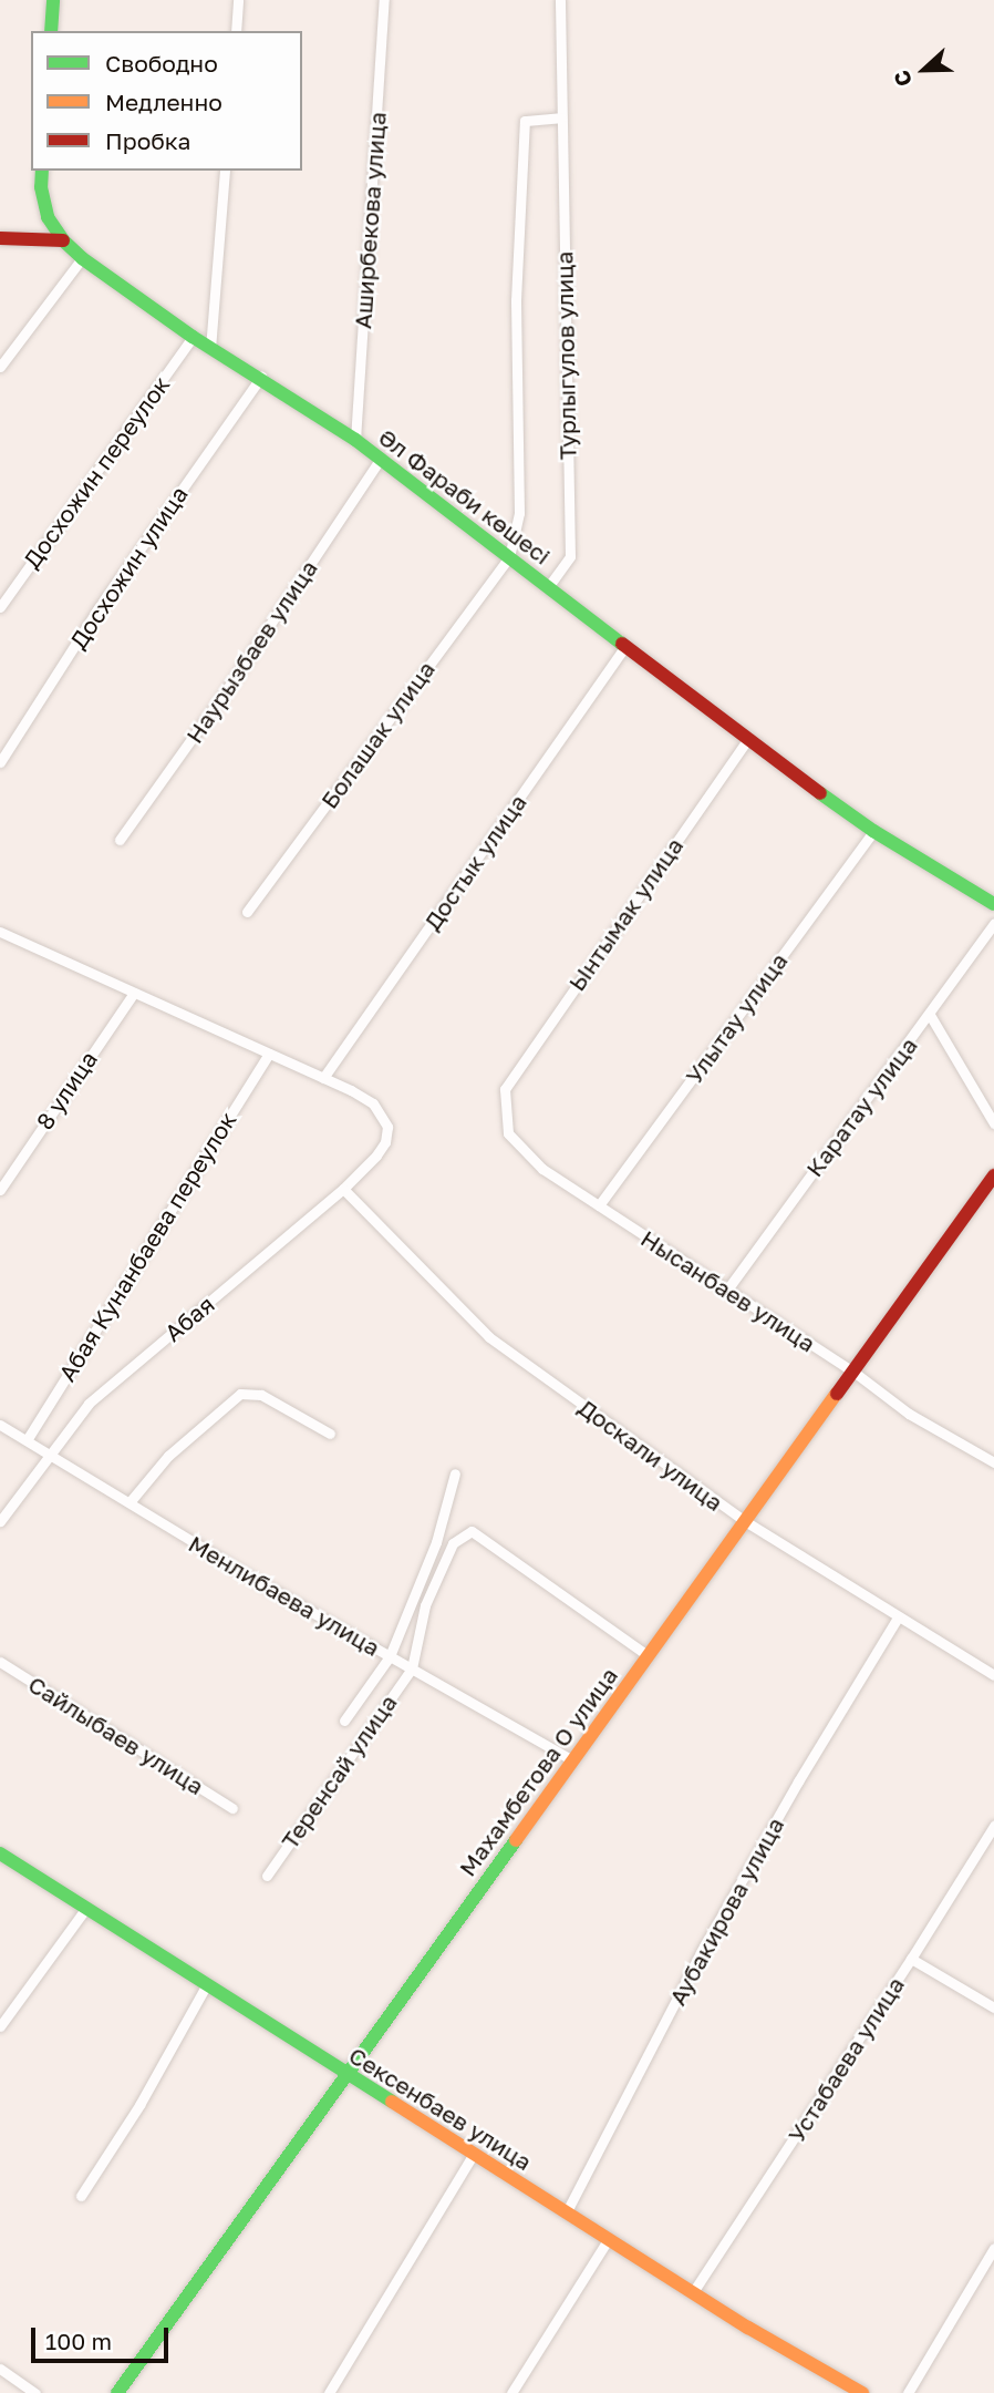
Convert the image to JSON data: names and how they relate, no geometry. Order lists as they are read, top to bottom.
{
  "streets": {
    "street": [
      "Аширбекова улица",
      "Турлыгулов улица",
      "Досхожин переулок",
      "Әл Фараби көшесі",
      "Досхожин улица",
      "Наурызбаев улица",
      "Болашак улица",
      "Достык улица",
      "Ынтымак улица",
      "Улытау улица",
      "8 улица",
      "Каратау улица",
      "Абая Кунанбаева переулок",
      "Нысанбаев улица",
      "Абая",
      "Доскали улица",
      "Менлибаева улица",
      "Сайлыбаев улица",
      "Теренсай улица",
      "Махамбетова О улица",
      "Аубакирова улица",
      "Устабаева улица",
      "Сексенбаев улица"
    ]
  },
  "crossings": [
    ["Аширбекова улица", "Әл Фараби көшесі"],
    ["Турлыгулов улица", "Әл Фараби көшесі"],
    ["Турлыгулов улица", "Болашак улица"],
    ["Досхожин переулок", "Әл Фараби көшесі"],
    ["Әл Фараби көшесі", "Досхожин улица"],
    ["Әл Фараби көшесі", "Наурызбаев улица"],
    ["Әл Фараби көшесі", "Болашак улица"],
    ["Әл Фараби көшесі", "Достык улица"],
    ["Әл Фараби көшесі", "Ынтымак улица"],
    ["Әл Фараби көшесі", "Улытау улица"],
    ["Достык улица", "Абая"],
    ["Ынтымак улица", "Нысанбаев улица"],
    ["Улытау улица", "Нысанбаев улица"],
    ["Каратау улица", "Нысанбаев улица"],
    ["Абая Кунанбаева переулок", "Менлибаева улица"],
    ["Нысанбаев улица", "Махамбетова О улица"],
    ["Абая", "Доскали улица"],
    ["Абая", "Менлибаева улица"],
    ["Доскали улица", "Махамбетова О улица"],
    ["Доскали улица", "Аубакирова улица"],
    ["Менлибаева улица", "Теренсай улица"],
    ["Менлибаева улица", "Махамбетова О улица"],
    ["Махамбетова О улица", "Сексенбаев улица"],
    ["Аубакирова улица", "Сексенбаев улица"],
    ["Устабаева улица", "Сексенбаев улица"]
  ],
  "legend": ["Свободно", "Медленно", "Пробка"],
  "scale_bar": "100 m",
  "north": "left"
}
